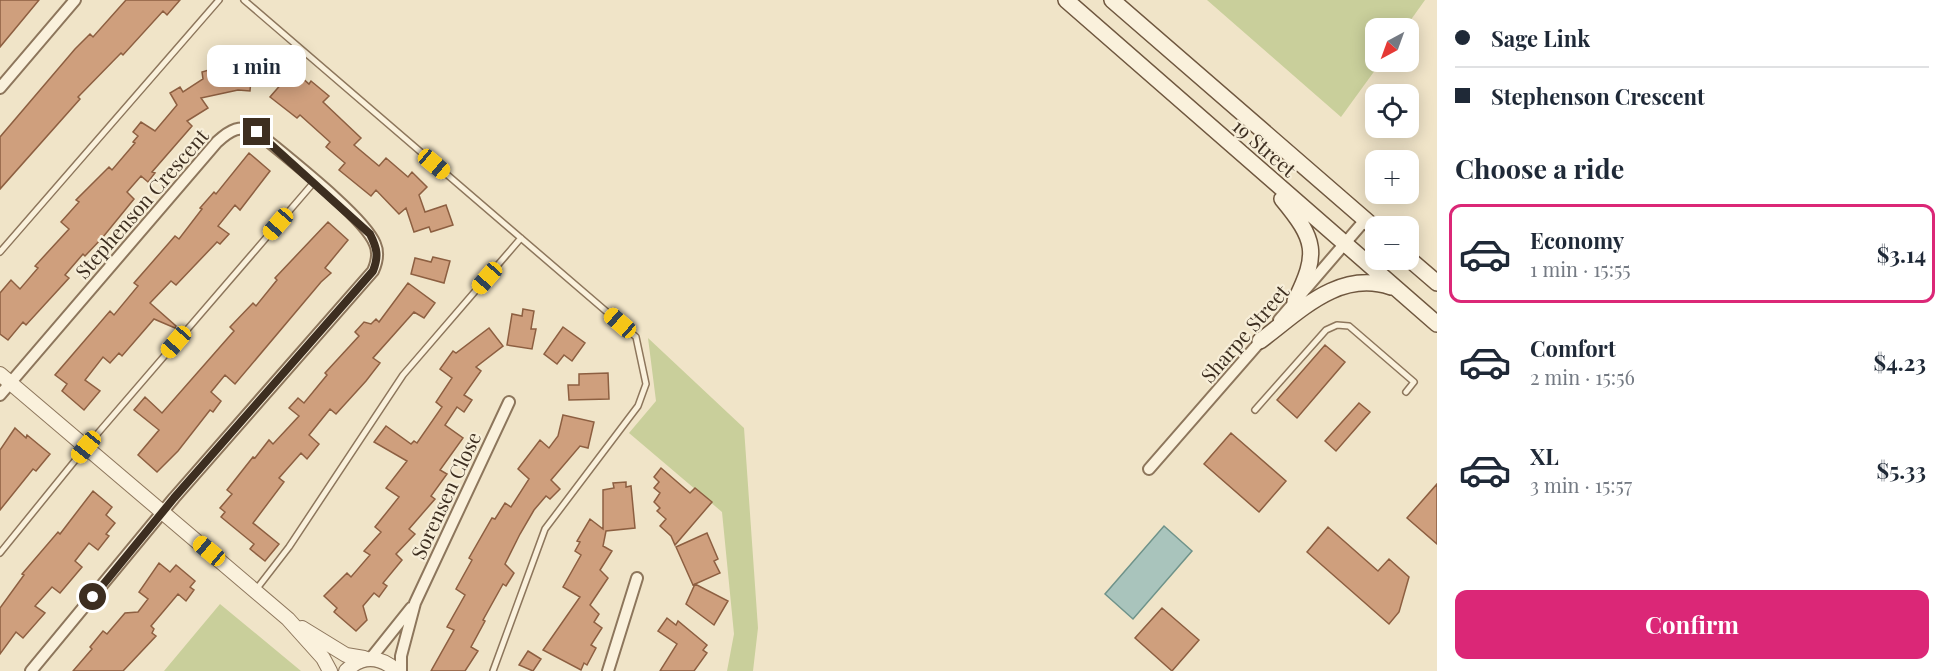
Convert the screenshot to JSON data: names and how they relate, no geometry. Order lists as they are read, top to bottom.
{
  "streets": {
    "main road": ["19 Street"],
    "street": ["Stephenson Crescent", "Sharpe Street", "Sorensen Close"]
  },
  "crossings": [
    ["19 Street", "Sharpe Street"]
  ],
  "north": "bottom left",
  "page": {
    "banner": ["Sage Link", "Stephenson Crescent"],
    "map_buttons": ["+", "−"],
    "bubble": "1 min",
    "heading": "Choose a ride",
    "list": [
      {
        "name": "Economy",
        "note": "1 min · 15:55",
        "value": "$3.14"
      },
      {
        "name": "Comfort",
        "note": "2 min · 15:56",
        "value": "$4.23"
      },
      {
        "name": "XL",
        "note": "3 min · 15:57",
        "value": "$5.33"
      }
    ],
    "buttons": "Confirm"
  }
}
